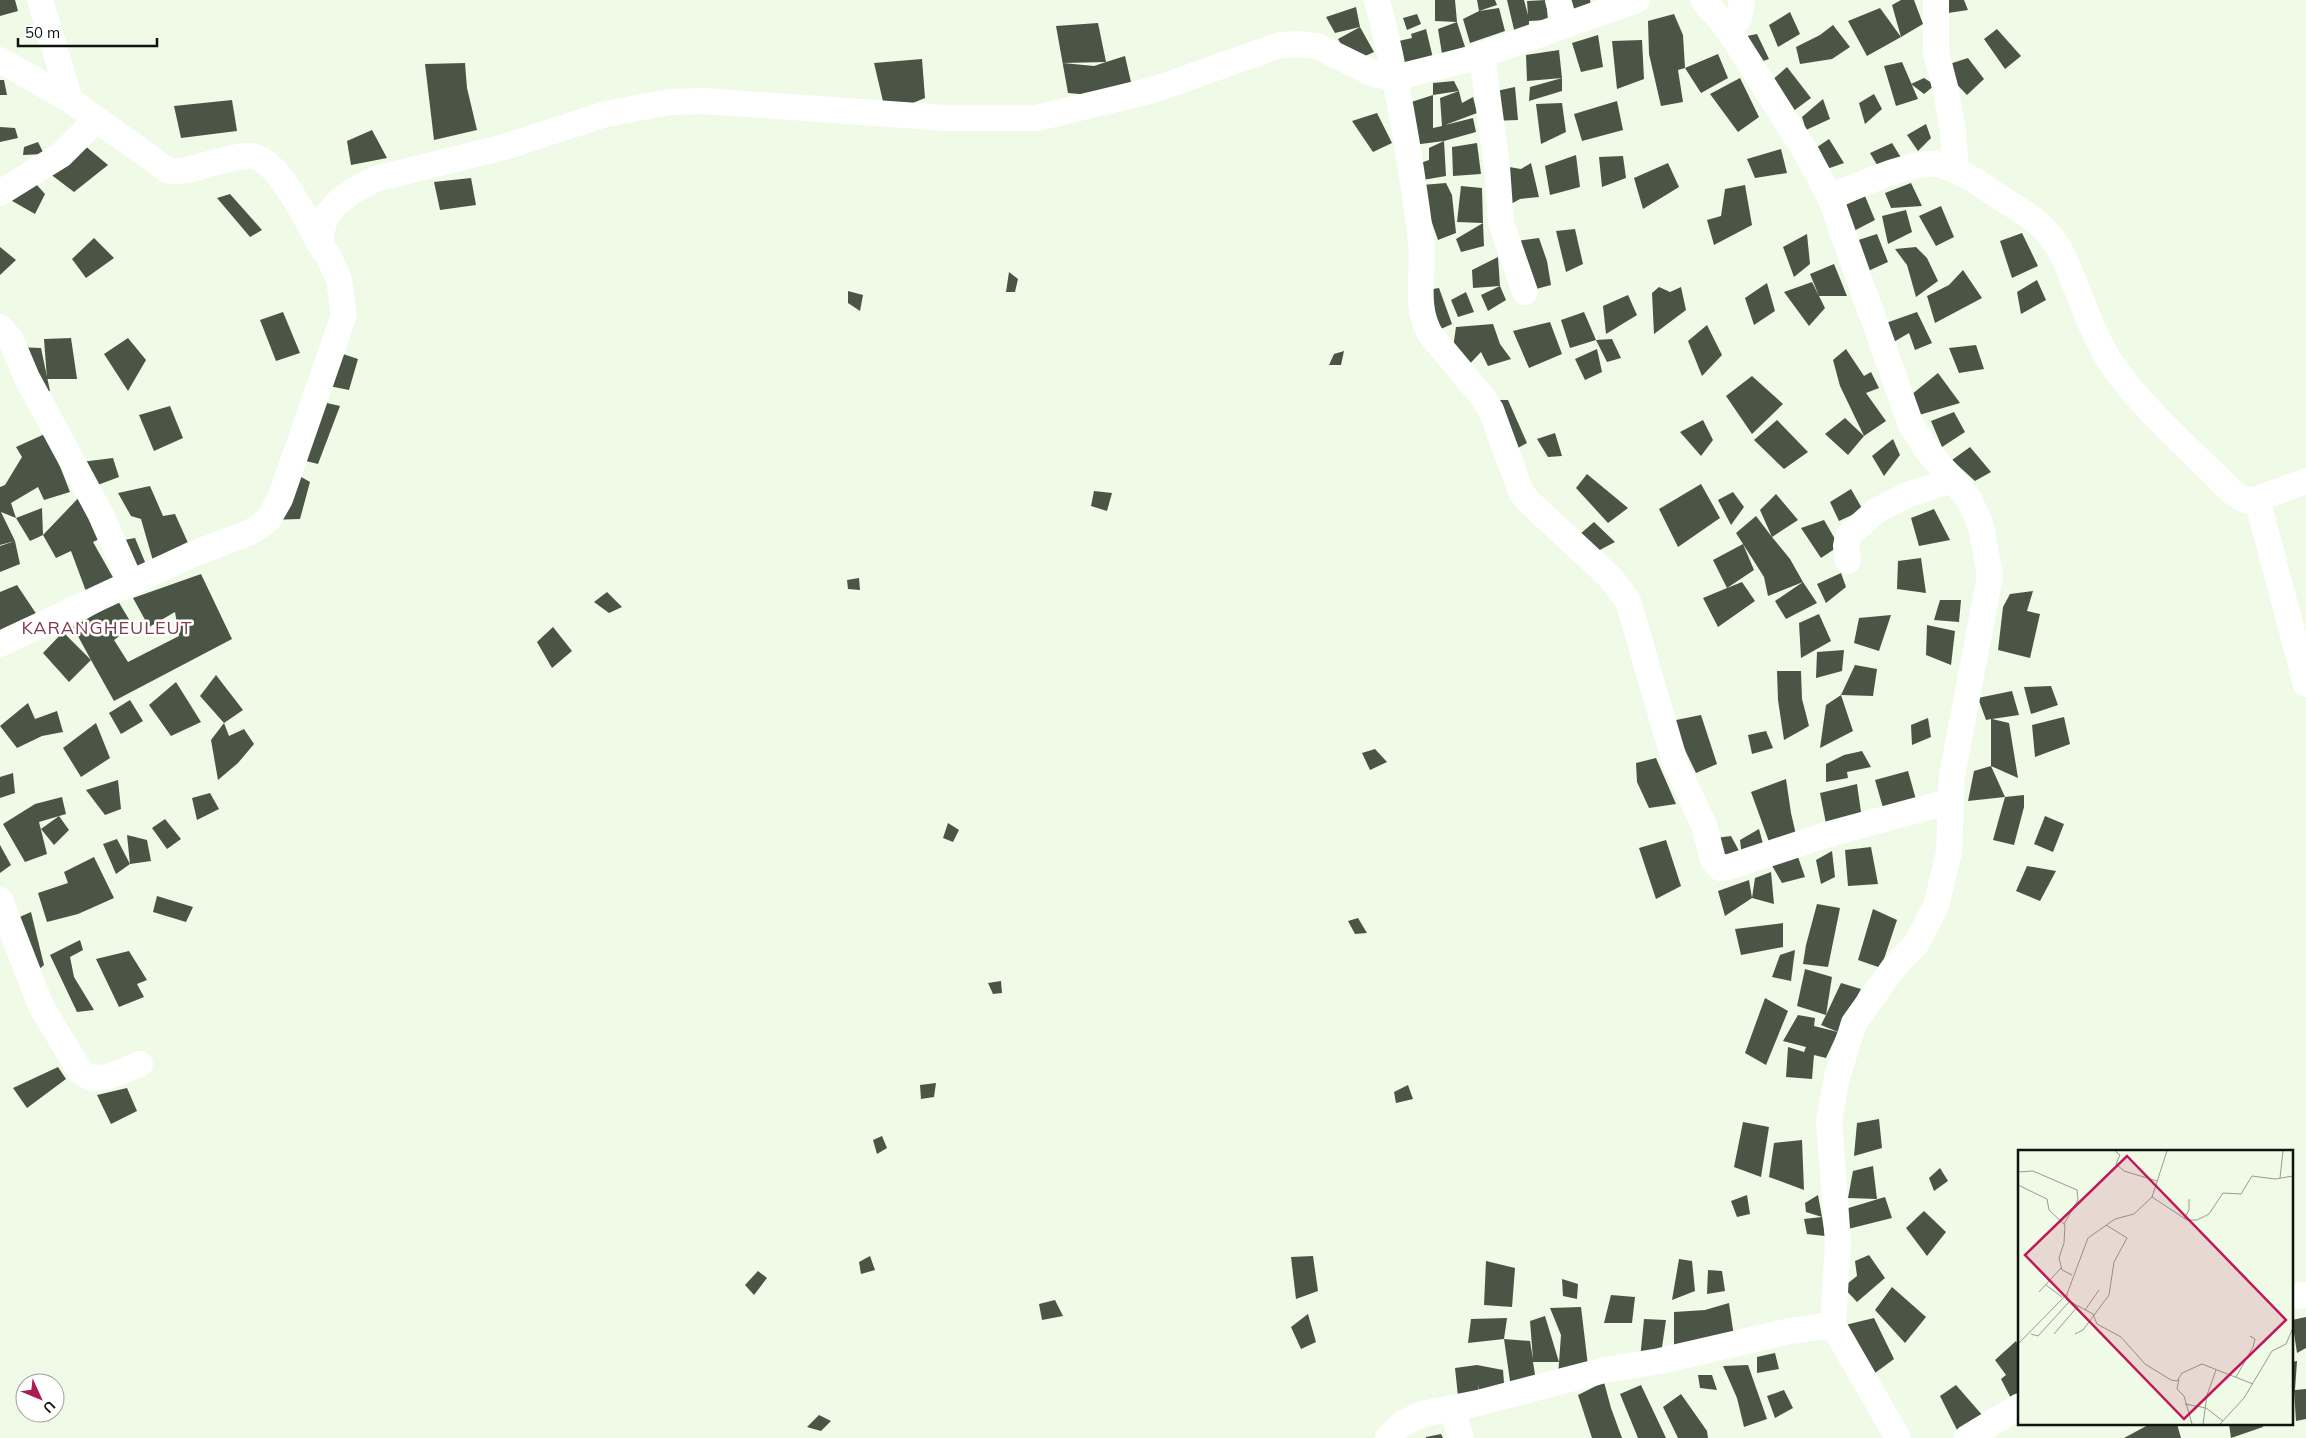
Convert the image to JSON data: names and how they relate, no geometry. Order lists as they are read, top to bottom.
{
  "districts": ["KARANGHEULEUT"],
  "scale_bar": "50 m",
  "north": "bottom right"
}
